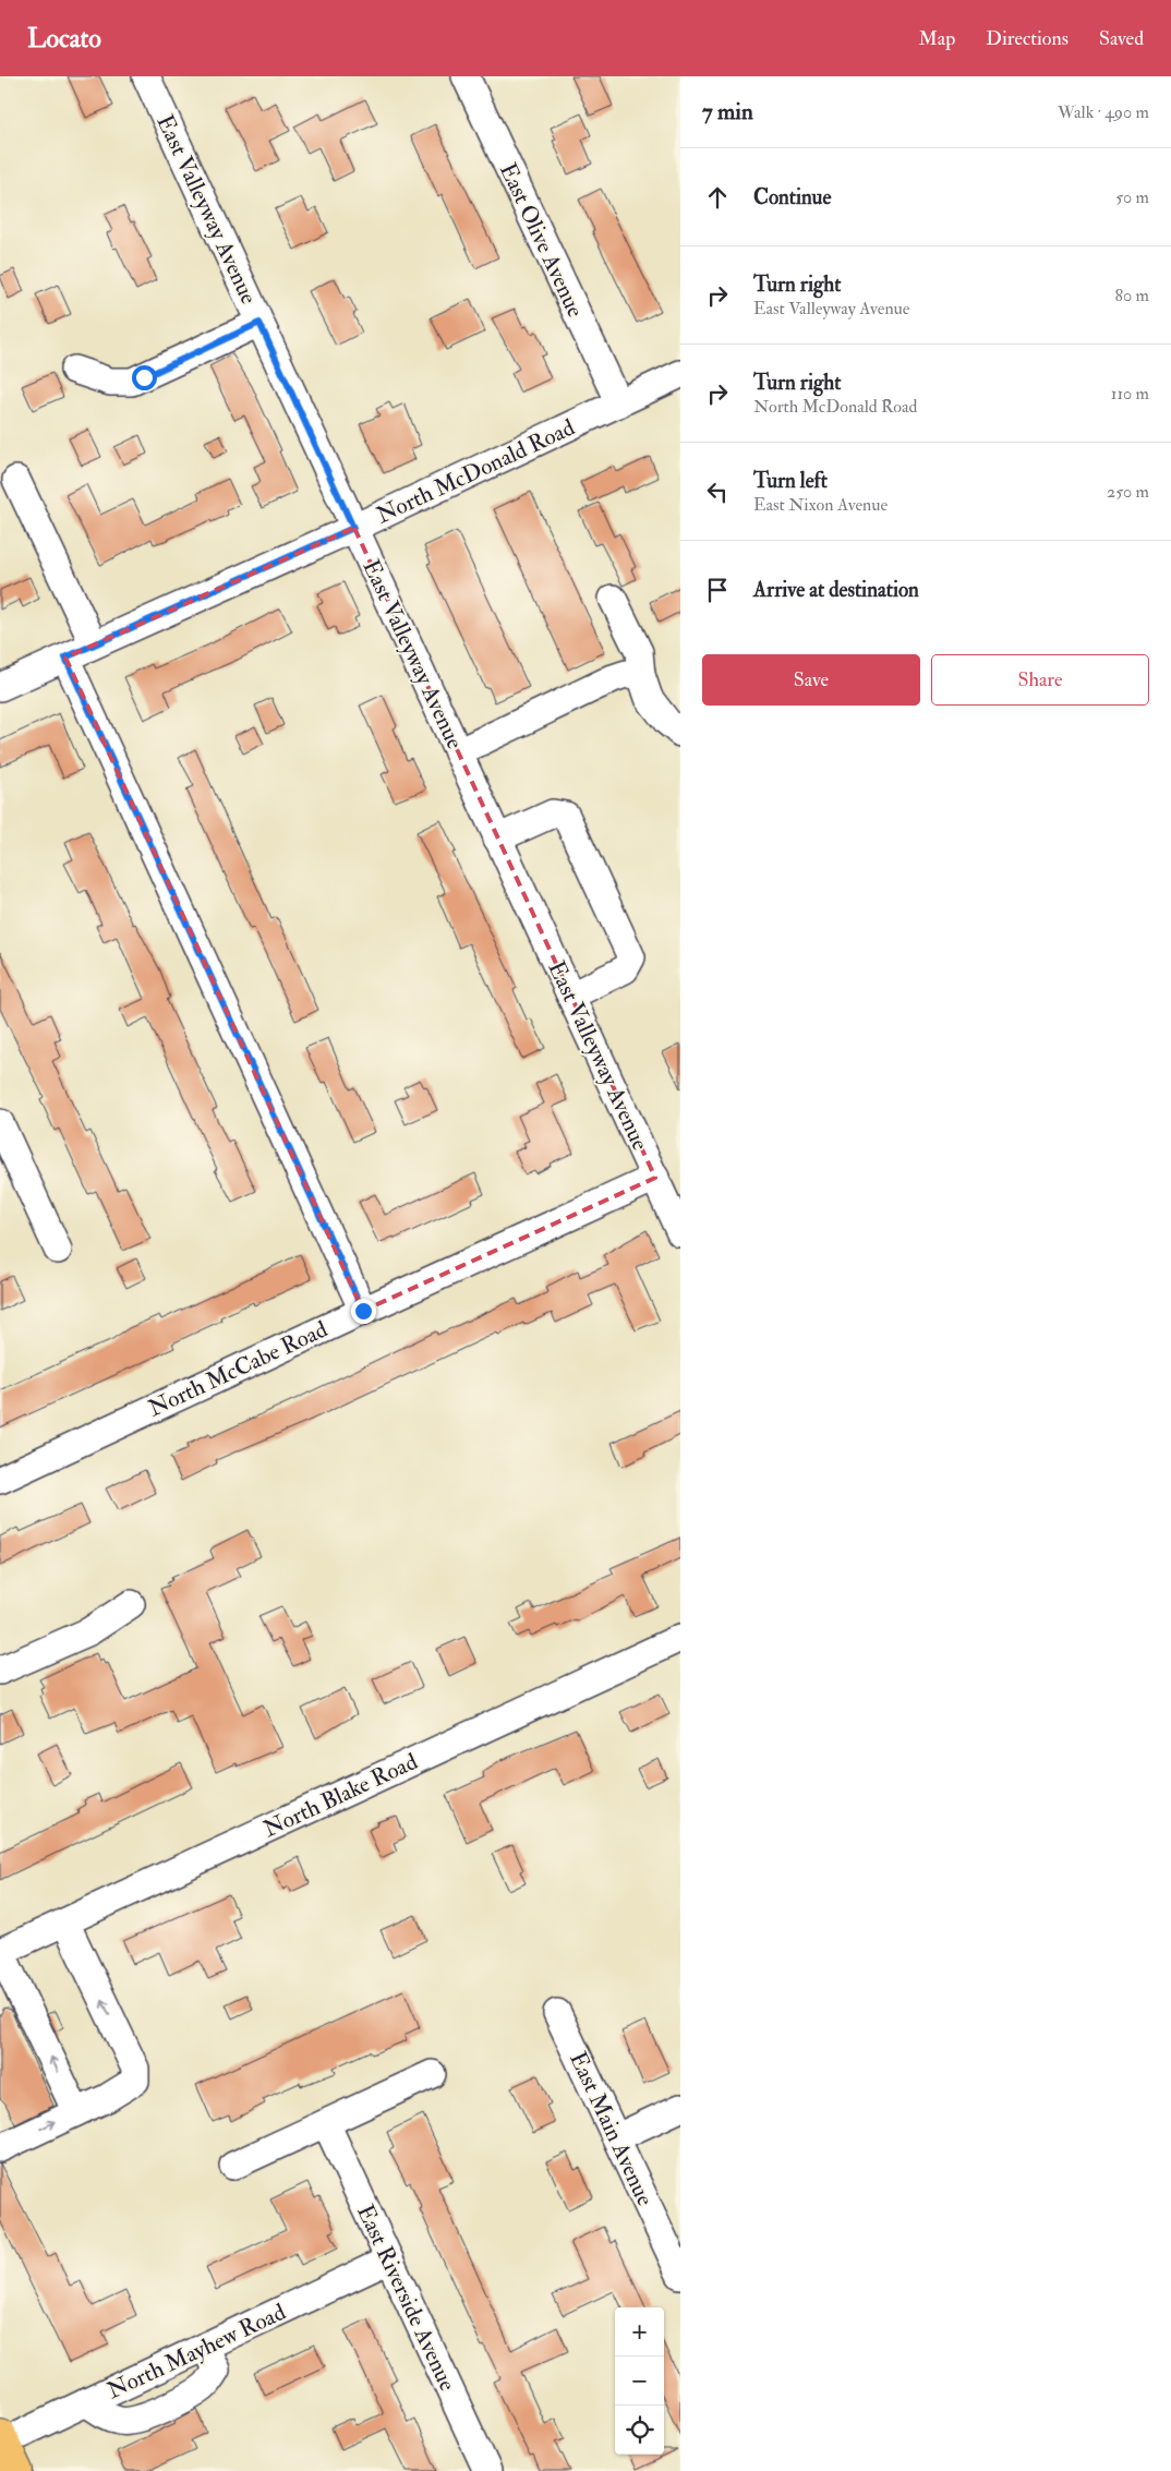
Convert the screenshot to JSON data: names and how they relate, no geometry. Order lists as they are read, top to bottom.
{
  "streets": {
    "street": [
      "East Valleyway Avenue",
      "East Olive Avenue",
      "North McDonald Road",
      "North McCabe Road",
      "North Blake Road",
      "East Main Avenue",
      "East Riverside Avenue",
      "North Mayhew Road"
    ]
  },
  "crossings": [
    ["East Valleyway Avenue", "North McDonald Road"],
    ["East Valleyway Avenue", "North McCabe Road"],
    ["East Olive Avenue", "North McDonald Road"],
    ["East Riverside Avenue", "North Mayhew Road"]
  ],
  "page": {
    "header": "Locato",
    "nav": ["Map", "Directions", "Saved"],
    "heading": ["7 min", "Walk · 490 m"],
    "list": [
      ["Continue", "50 m"],
      ["Turn right", "East Valleyway Avenue", "80 m"],
      ["Turn right", "North McDonald Road", "110 m"],
      ["Turn left", "East Nixon Avenue", "250 m"],
      "Arrive at destination"
    ],
    "buttons": ["Save", "Share"],
    "map_buttons": ["+", "−"]
  }
}
